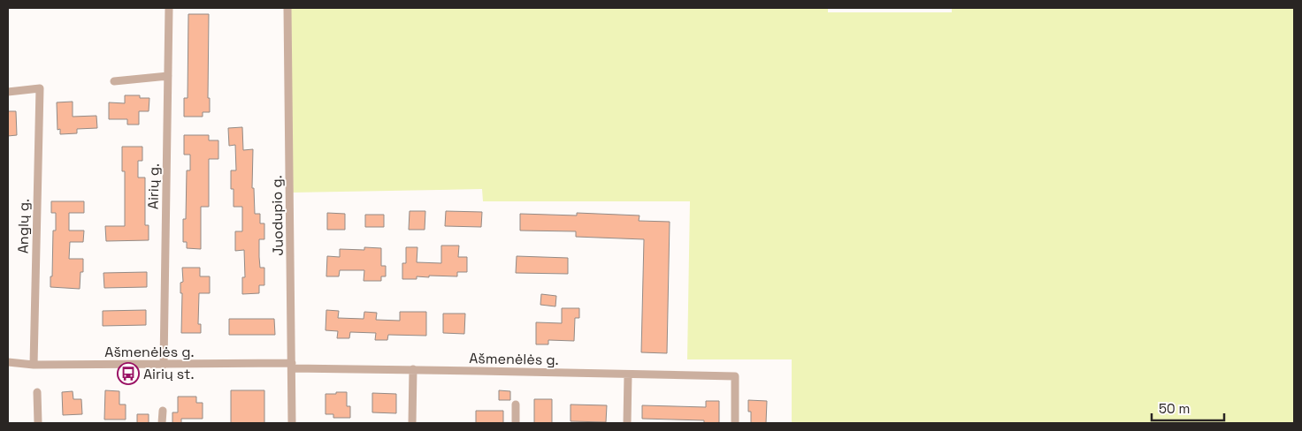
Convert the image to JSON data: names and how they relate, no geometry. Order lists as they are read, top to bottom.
{
  "streets": {
    "street": [
      "Airių g.",
      "Juodupio g.",
      "Anglų g.",
      "Ašmenėlės g."
    ]
  },
  "crossings": [
    ["Airių g.", "Ašmenėlės g."],
    ["Juodupio g.", "Ašmenėlės g."],
    ["Anglų g.", "Ašmenėlės g."]
  ],
  "places": {
    "bus stop": ["Airių st."]
  },
  "scale_bar": "50 m"
}
